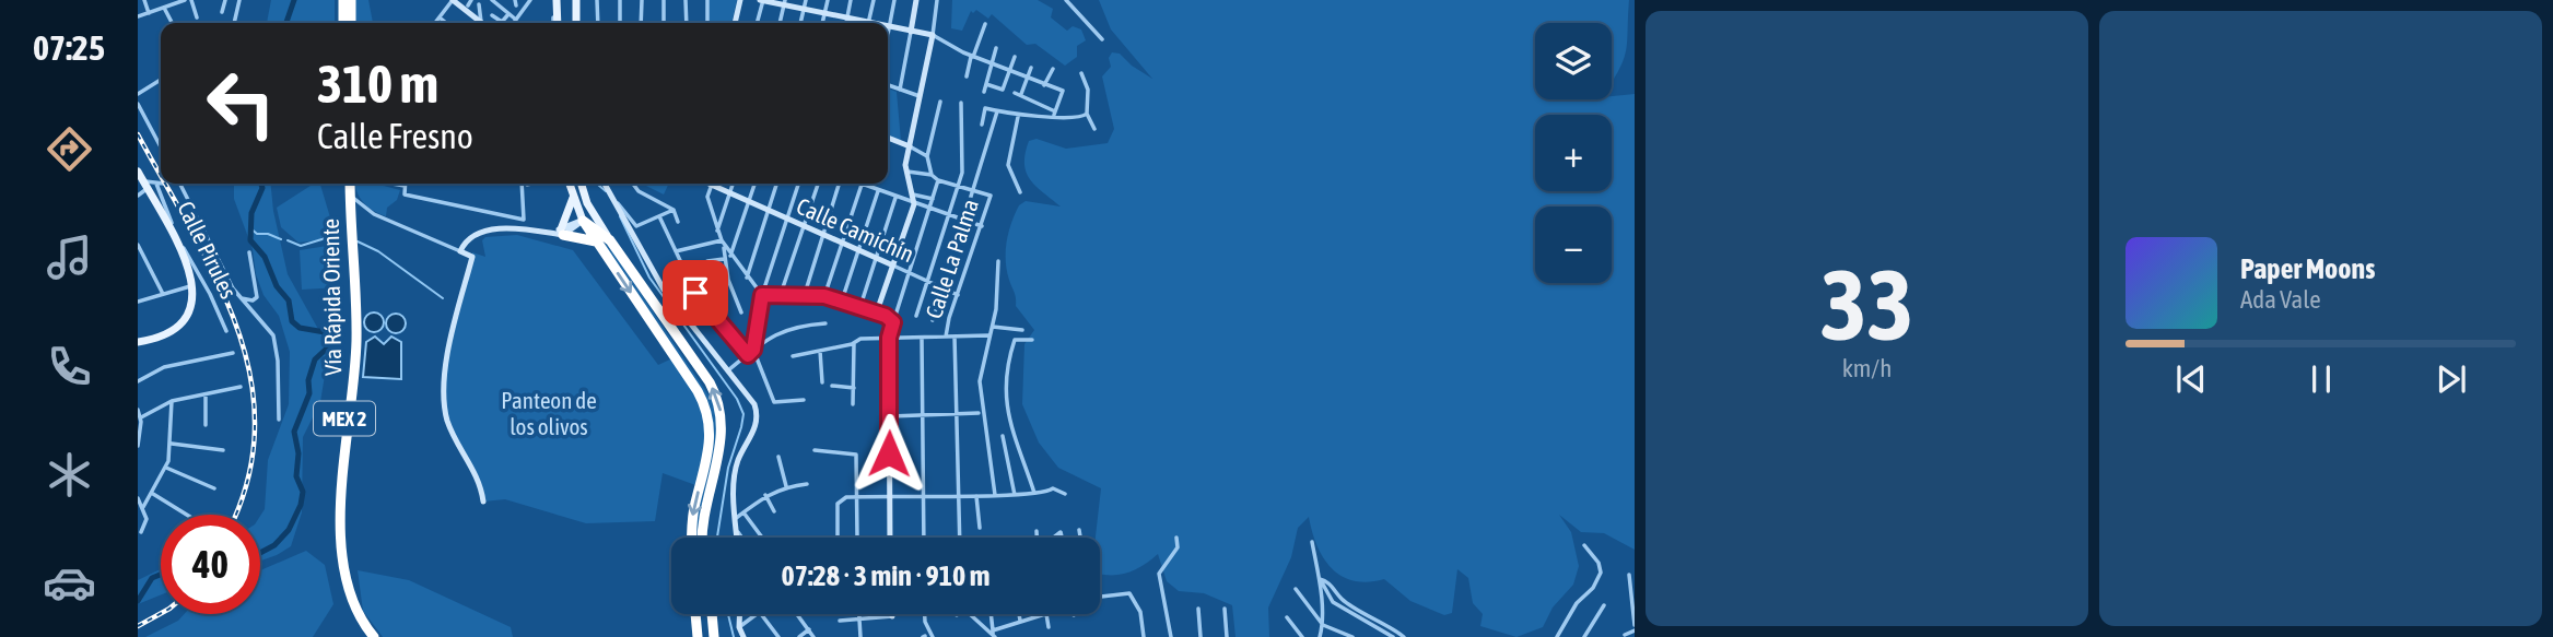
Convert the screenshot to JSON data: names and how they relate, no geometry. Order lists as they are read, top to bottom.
{
  "streets": {
    "highway": ["Vía Rápida Oriente", "MEX 2"],
    "street": ["Calle Camichín", "Calle Pirules", "Calle La Palma"]
  },
  "crossings": [
    ["Calle Camichín", "Calle La Palma"],
    ["Vía Rápida Oriente", "MEX 2"]
  ],
  "parks": ["Panteon de los olivos"],
  "page": {
    "tabs": "07:25",
    "tile": ["33", "km/h"],
    "map_buttons": ["+", "−"],
    "turn": ["310 m", "Calle Fresno"],
    "song": ["Paper Moons", "Ada Vale"],
    "limit": "40",
    "trip": "07:28 · 3 min · 910 m"
  }
}
